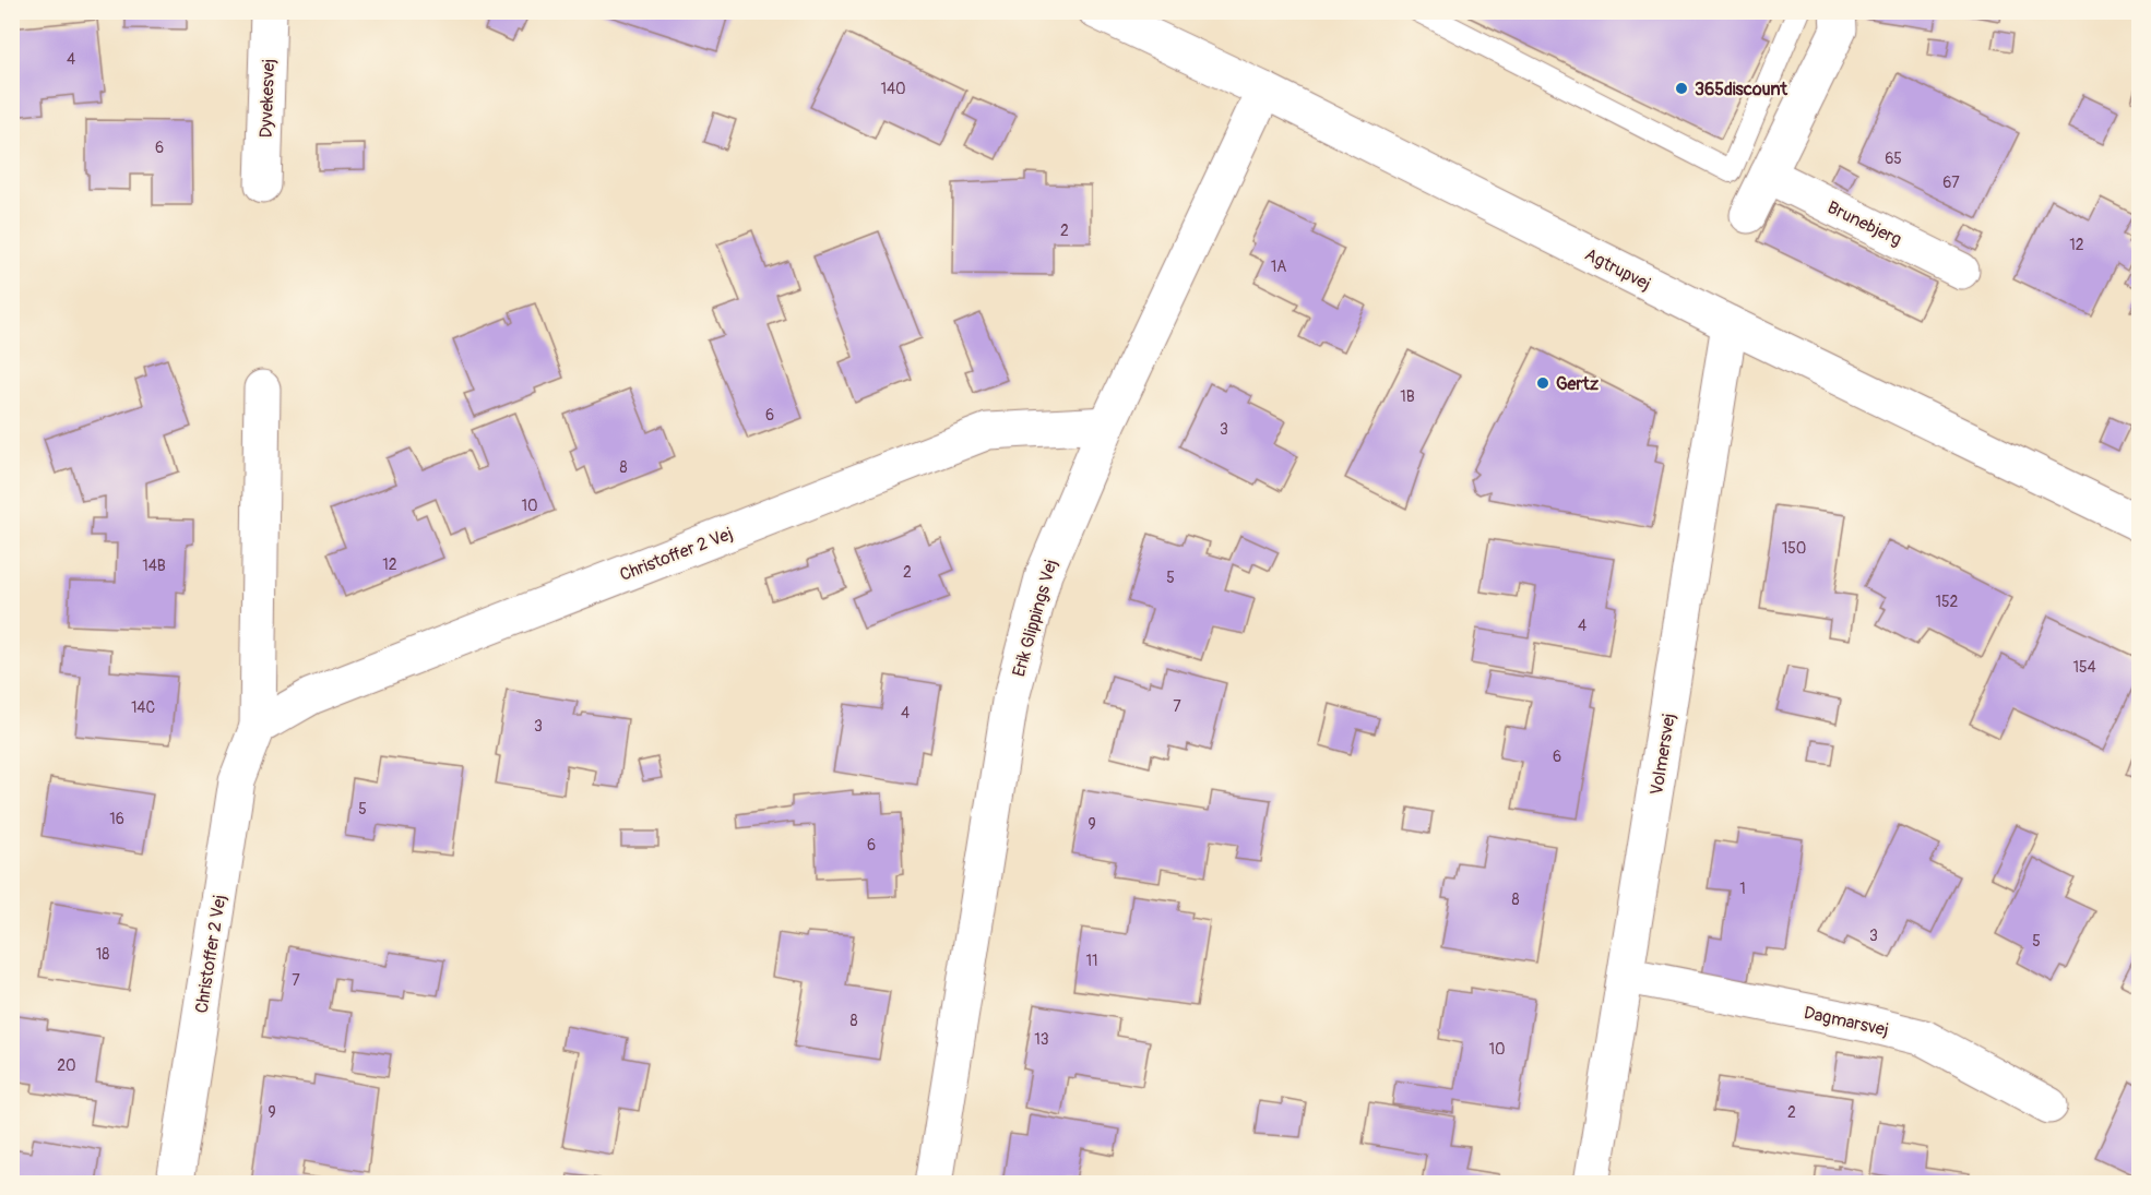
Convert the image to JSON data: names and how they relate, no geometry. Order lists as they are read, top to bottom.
{
  "streets": {
    "street": [
      "Dyvekesvej",
      "Brunebjerg",
      "Agtrupvej",
      "Christoffer 2 Vej",
      "Erik Glippings Vej",
      "Volmersvej",
      "Dagmarsvej"
    ]
  },
  "crossings": [
    ["Agtrupvej", "Erik Glippings Vej"],
    ["Agtrupvej", "Volmersvej"],
    ["Christoffer 2 Vej", "Erik Glippings Vej"],
    ["Volmersvej", "Dagmarsvej"]
  ],
  "places": ["365discount", "Gertz"],
  "house_numbers": [
    "4",
    "140",
    "6",
    "65",
    "67",
    "2",
    "12",
    "1A",
    "1B",
    "6",
    "3",
    "8",
    "10",
    "150",
    "12",
    "14B",
    "2",
    "5",
    "152",
    "4",
    "154",
    "7",
    "14C",
    "4",
    "3",
    "6",
    "5",
    "16",
    "9",
    "6",
    "1",
    "8",
    "3",
    "5",
    "18",
    "11",
    "7",
    "8",
    "13",
    "10",
    "20",
    "9",
    "2"
  ]
}
